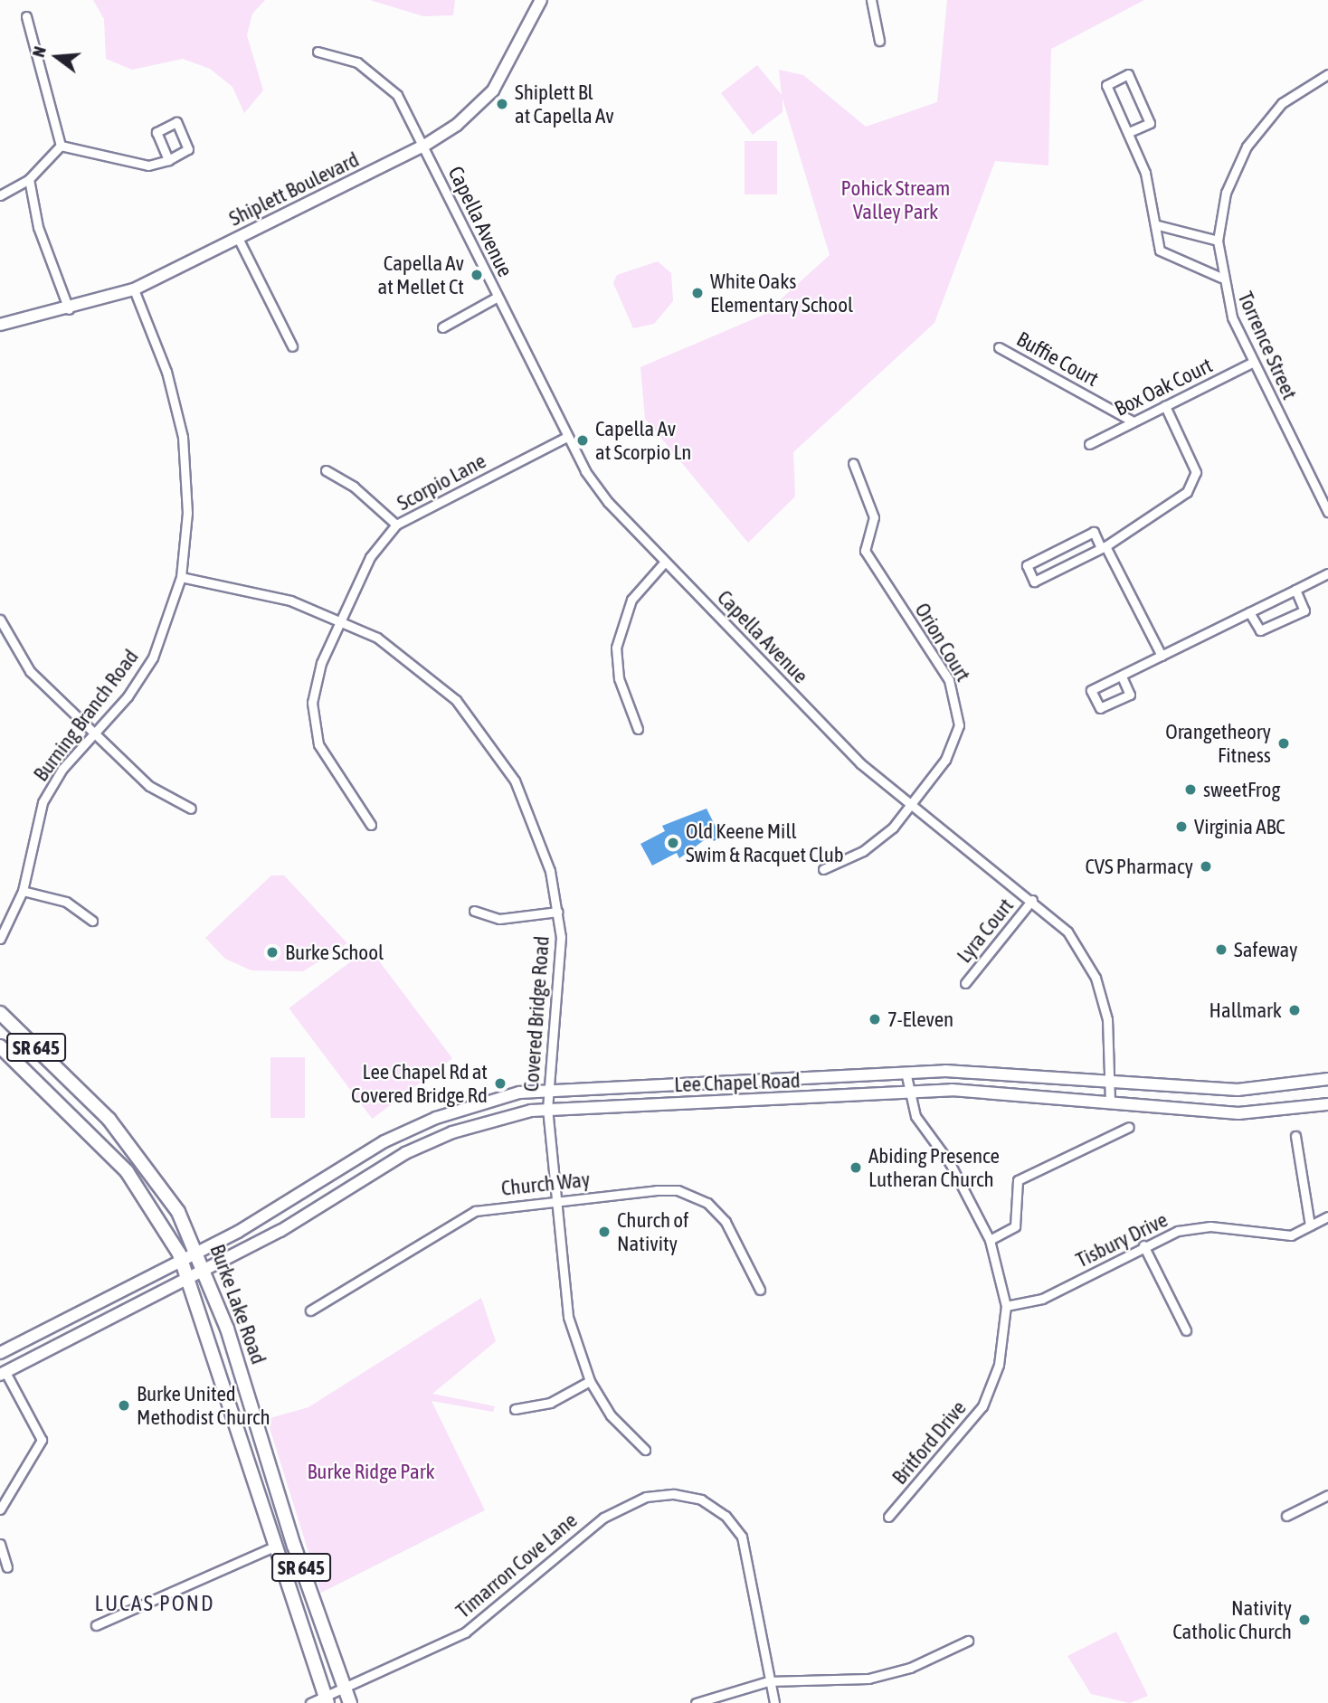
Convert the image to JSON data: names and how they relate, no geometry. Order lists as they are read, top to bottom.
{
  "streets": {
    "main road": [
      "Shiplett Boulevard",
      "SR 645",
      "Lee Chapel Road",
      "Burke Lake Road"
    ],
    "street": [
      "Capella Avenue",
      "Torrence Street",
      "Buffie Court",
      "Box Oak Court",
      "Scorpio Lane",
      "Orion Court",
      "Burning Branch Road",
      "Lyra Court",
      "Covered Bridge Road",
      "Church Way",
      "Tisbury Drive",
      "Britford Drive",
      "Timarron Cove Lane"
    ]
  },
  "crossings": [
    ["Shiplett Boulevard", "Capella Avenue"],
    ["Shiplett Boulevard", "Burning Branch Road"],
    ["Capella Avenue", "Scorpio Lane"],
    ["Capella Avenue", "Orion Court"],
    ["Capella Avenue", "Lyra Court"],
    ["Capella Avenue", "Lee Chapel Road"],
    ["Torrence Street", "Box Oak Court"],
    ["Buffie Court", "Box Oak Court"],
    ["Scorpio Lane", "Covered Bridge Road"],
    ["Burning Branch Road", "Covered Bridge Road"],
    ["Covered Bridge Road", "Lee Chapel Road"],
    ["Covered Bridge Road", "Church Way"],
    ["Lee Chapel Road", "Burke Lake Road"],
    ["Lee Chapel Road", "Britford Drive"],
    ["Tisbury Drive", "Britford Drive"],
    ["Burke Lake Road", "Timarron Cove Lane"]
  ],
  "districts": ["LUCAS POND"],
  "parks": ["Pohick Stream Valley Park", "Burke Ridge Park"],
  "places": [
    "Shiplett Bl at Capella Av",
    "Capella Av at Mellet Ct",
    "White Oaks Elementary School",
    "Capella Av at Scorpio Ln",
    "Orangetheory Fitness",
    "sweetFrog",
    "Virginia ABC",
    "Old Keene Mill Swim & Racquet Club",
    "CVS Pharmacy",
    "Safeway",
    "Burke School",
    "Hallmark",
    "7-Eleven",
    "Lee Chapel Rd at Covered Bridge Rd",
    "Abiding Presence Lutheran Church",
    "Church of Nativity",
    "Burke United Methodist Church",
    "Nativity Catholic Church"
  ],
  "north": "left"
}
